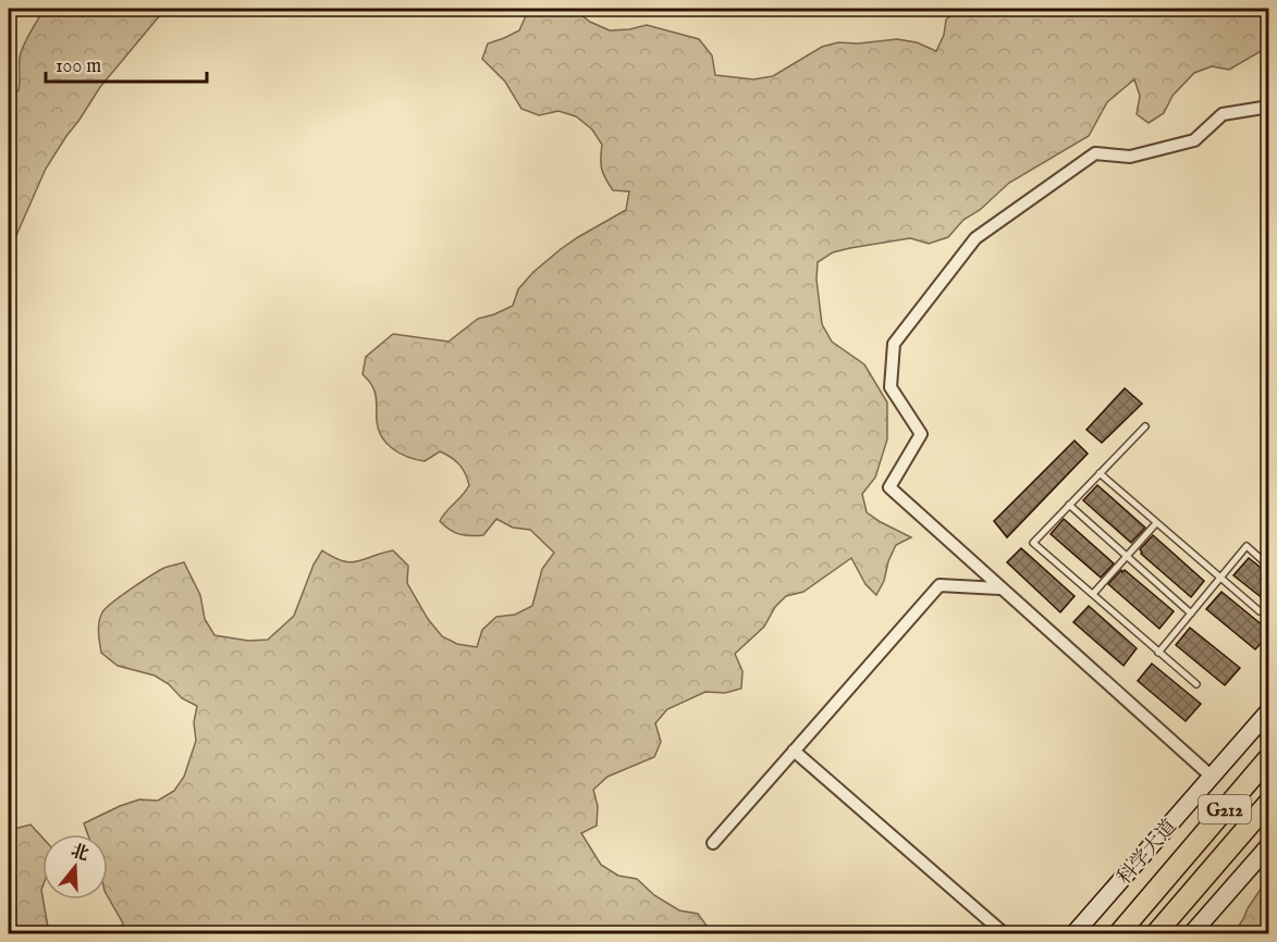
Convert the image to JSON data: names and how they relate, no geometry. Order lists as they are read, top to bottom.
{
  "streets": {
    "highway": ["G212", "科学大道"]
  },
  "scale_bar": "100 m",
  "north": "top"
}
